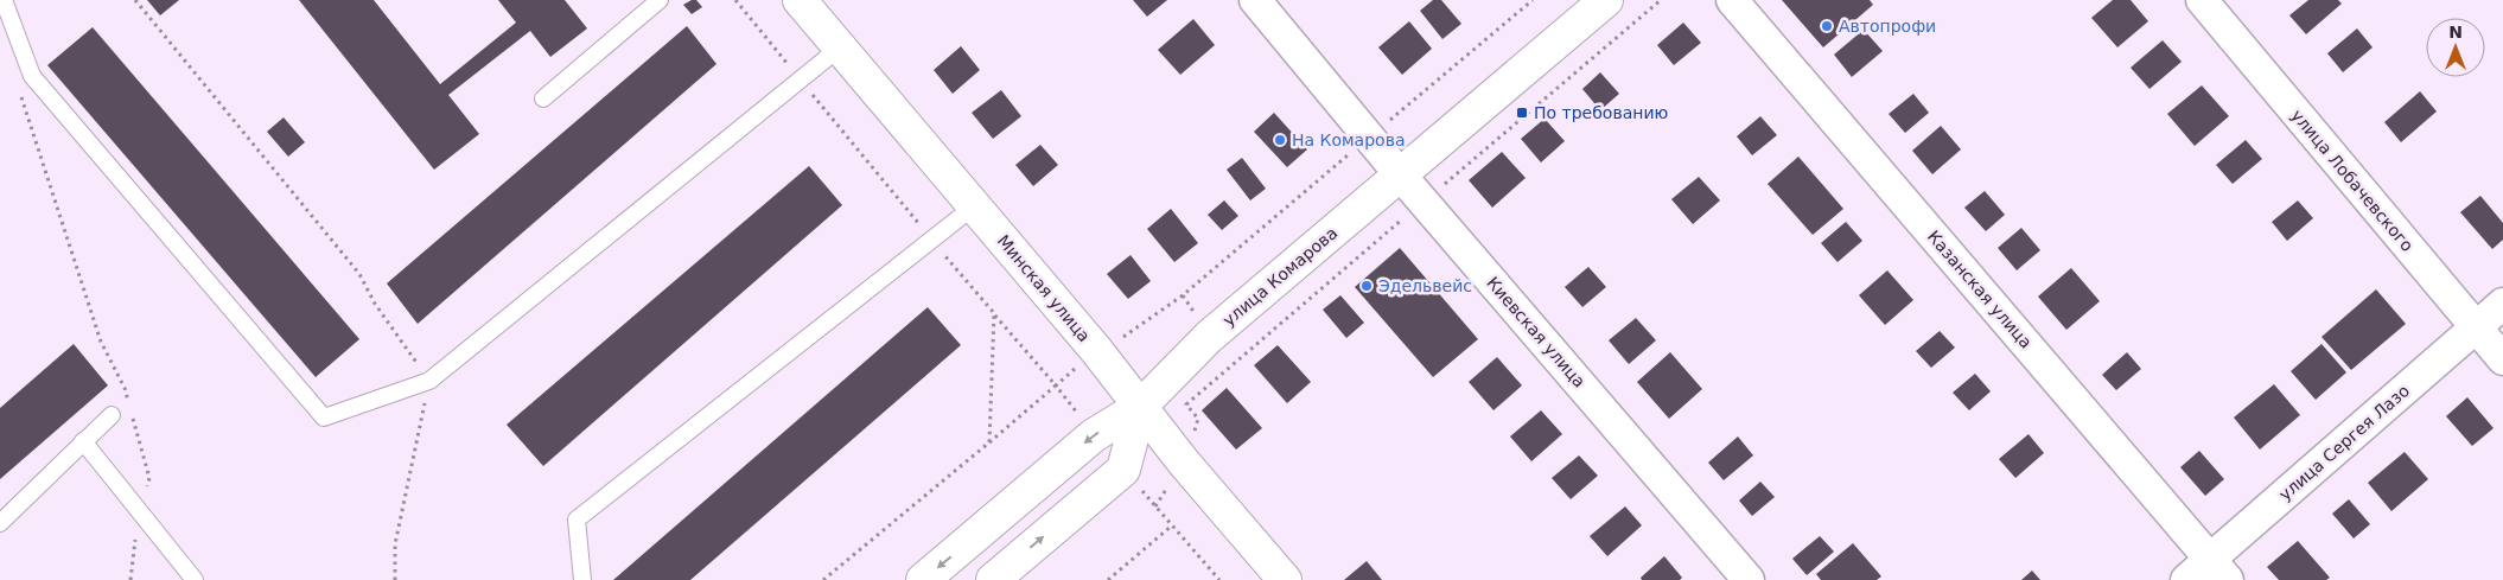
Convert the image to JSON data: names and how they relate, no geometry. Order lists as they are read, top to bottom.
{
  "streets": {
    "main road": ["улица Комарова", "Минская улица"],
    "street": [
      "улица Лобачевского",
      "Казанская улица",
      "Киевская улица",
      "улица Сергея Лазо"
    ]
  },
  "crossings": [
    ["улица Лобачевского", "улица Сергея Лазо"],
    ["улица Комарова", "Минская улица"],
    ["улица Комарова", "Киевская улица"],
    ["Казанская улица", "улица Сергея Лазо"]
  ],
  "places": {
    "other": ["Автопрофи", "На Комарова", "Эдельвейс"],
    "transit": ["По требованию"]
  },
  "north": "top"
}
